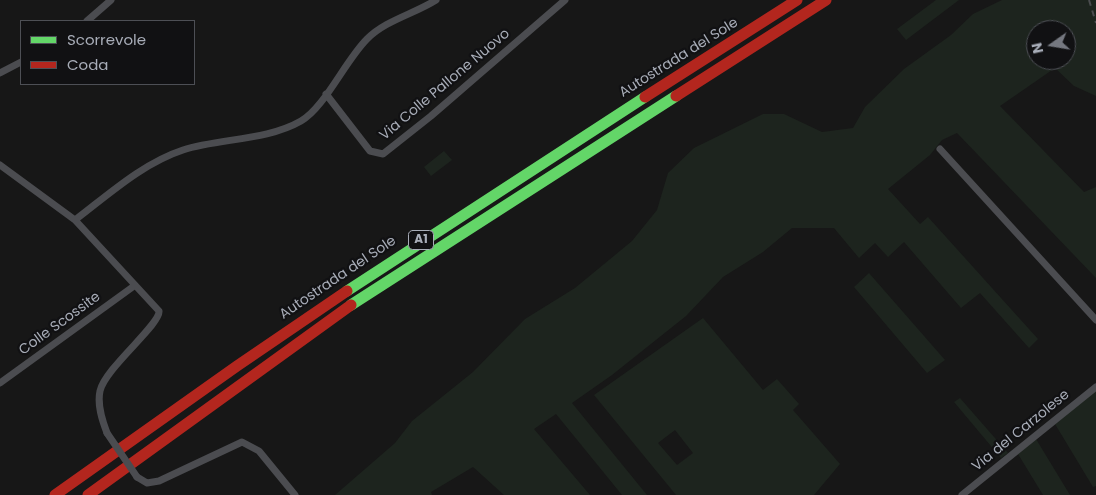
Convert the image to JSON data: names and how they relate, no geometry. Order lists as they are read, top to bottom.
{
  "streets": {
    "highway": ["Autostrada del Sole", "A1"],
    "street": ["Via Colle Pallone Nuovo", "Colle Scossite", "Via del Carzolese"]
  },
  "legend": ["Scorrevole", "Coda"],
  "north": "left"
}
